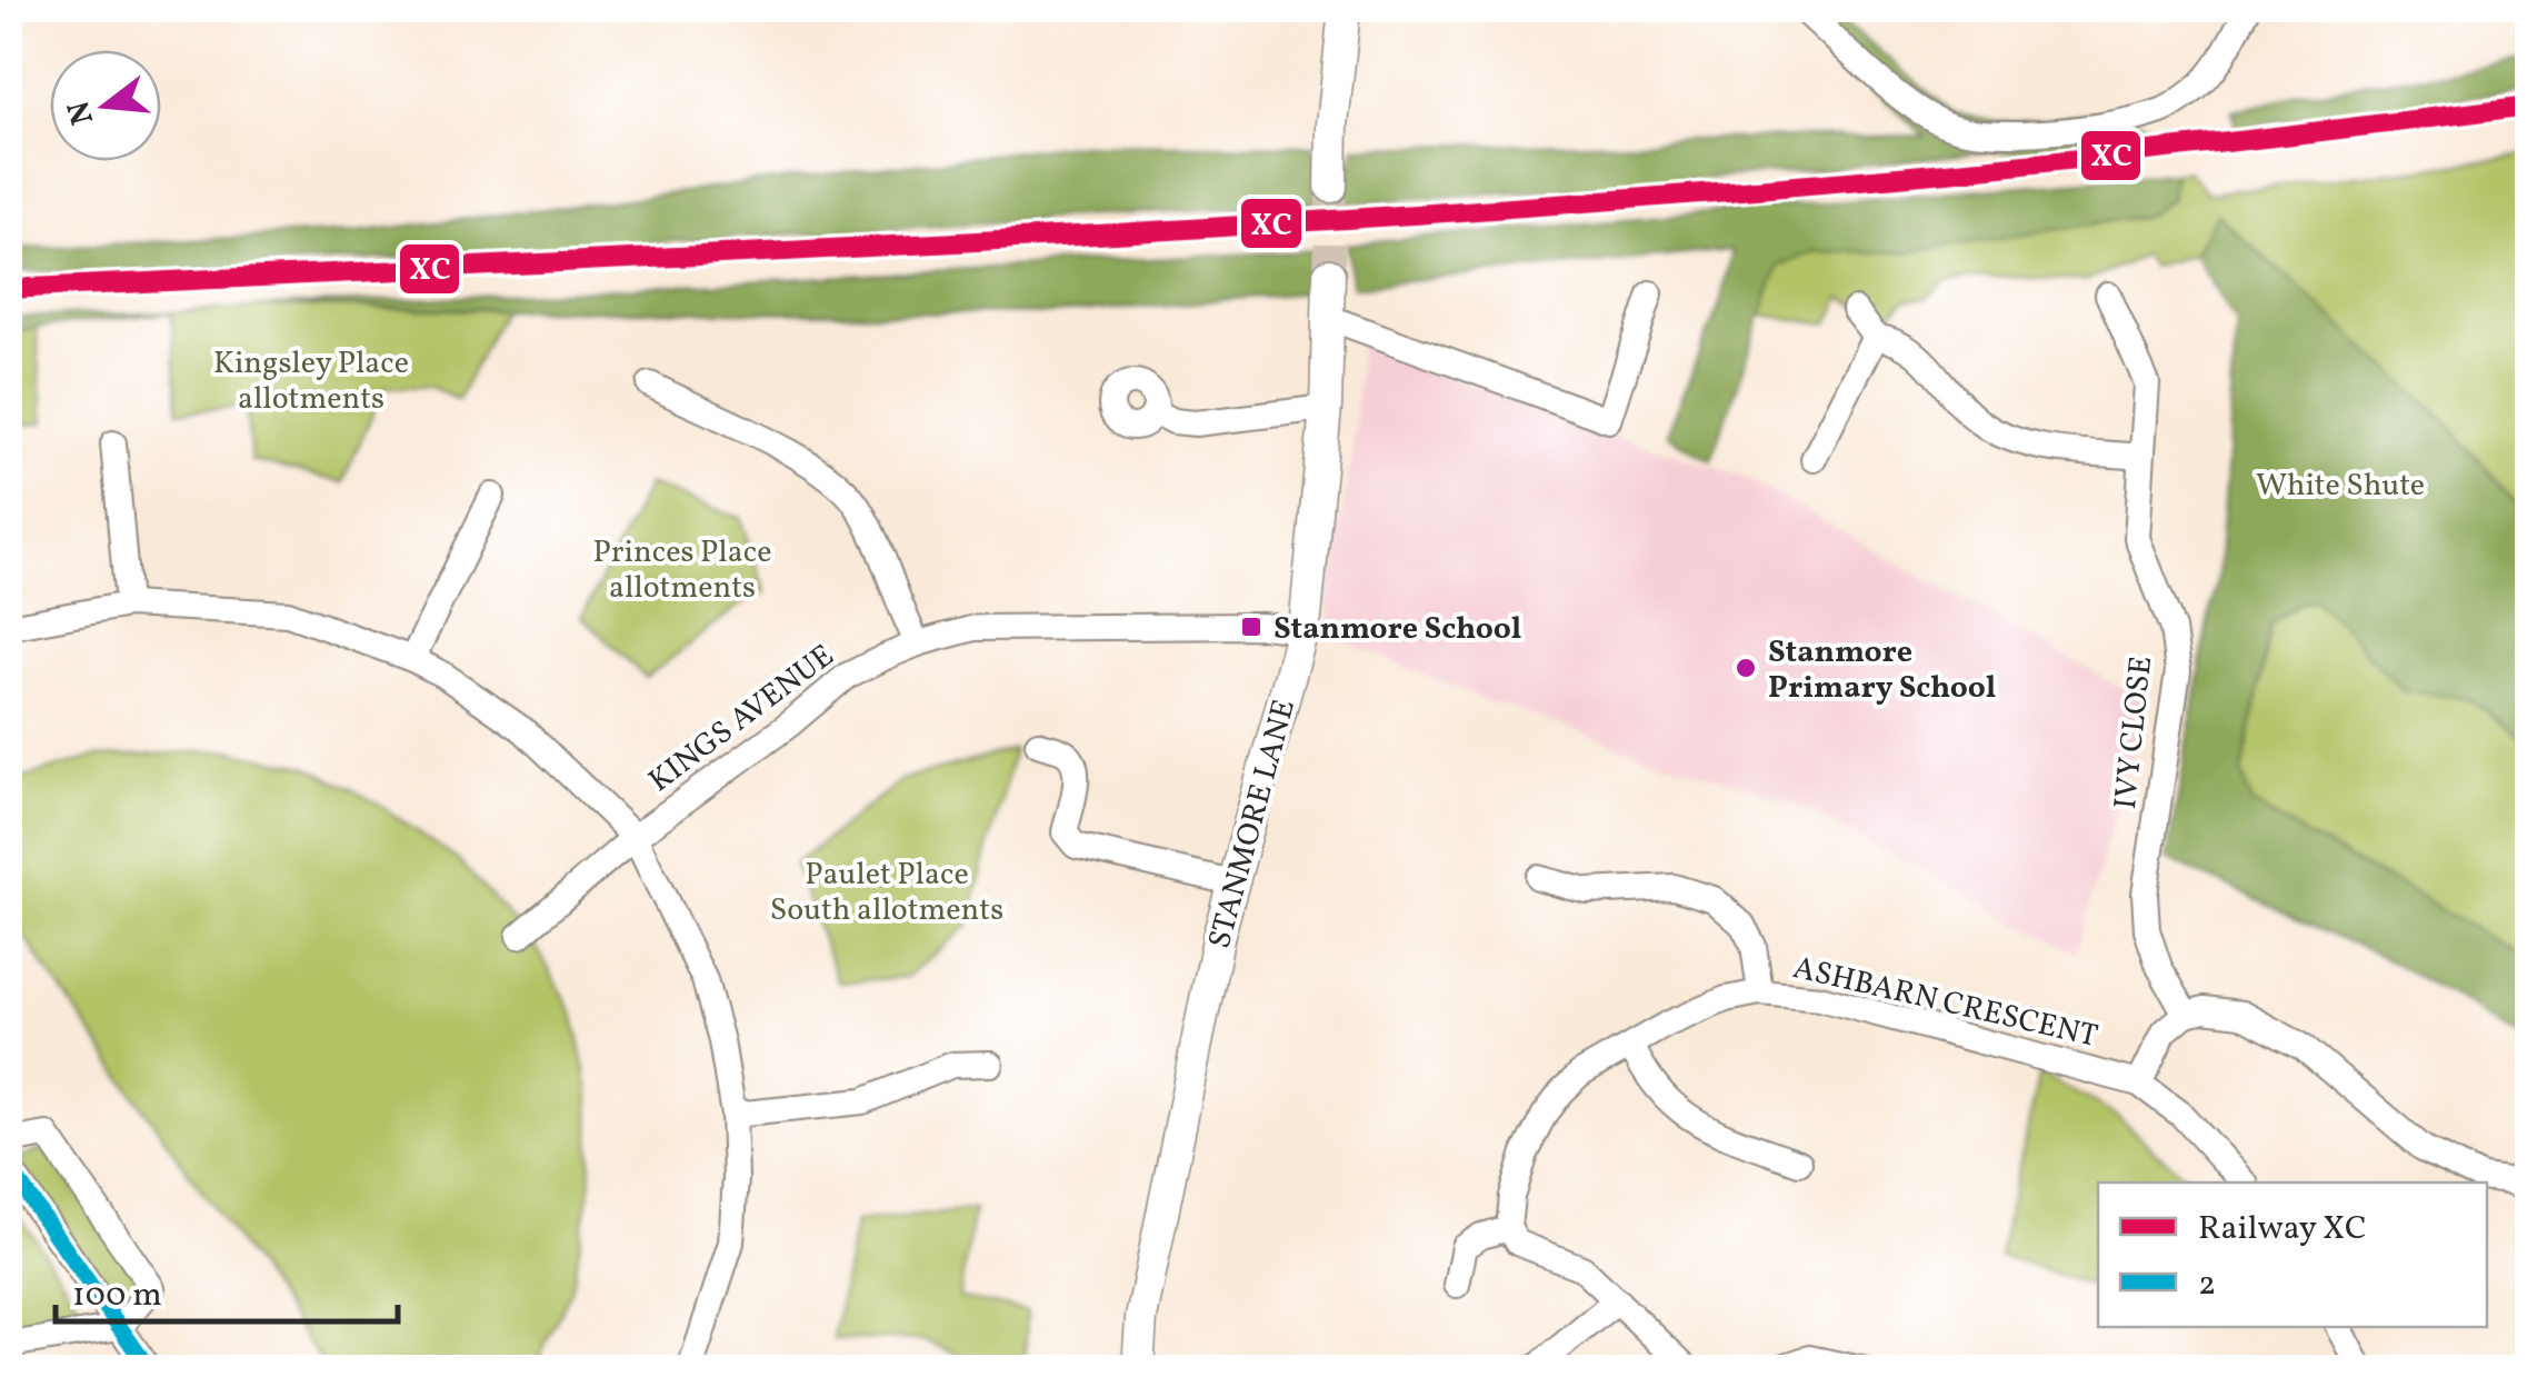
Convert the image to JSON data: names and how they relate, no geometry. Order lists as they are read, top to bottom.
{
  "streets": {
    "street": [
      "KINGS AVENUE",
      "IVY CLOSE",
      "STANMORE LANE",
      "ASHBARN CRESCENT"
    ]
  },
  "crossings": [
    ["KINGS AVENUE", "STANMORE LANE"]
  ],
  "parks": [
    "Kingsley Place allotments",
    "White Shute",
    "Princes Place allotments",
    "Paulet Place South allotments"
  ],
  "places": {
    "transit": ["Stanmore School"],
    "other": ["Stanmore Primary School"]
  },
  "lines": ["rail line XC", "transit line 2"],
  "legend": ["Railway XC", "2"],
  "scale_bar": "100 m",
  "north": "left"
}
